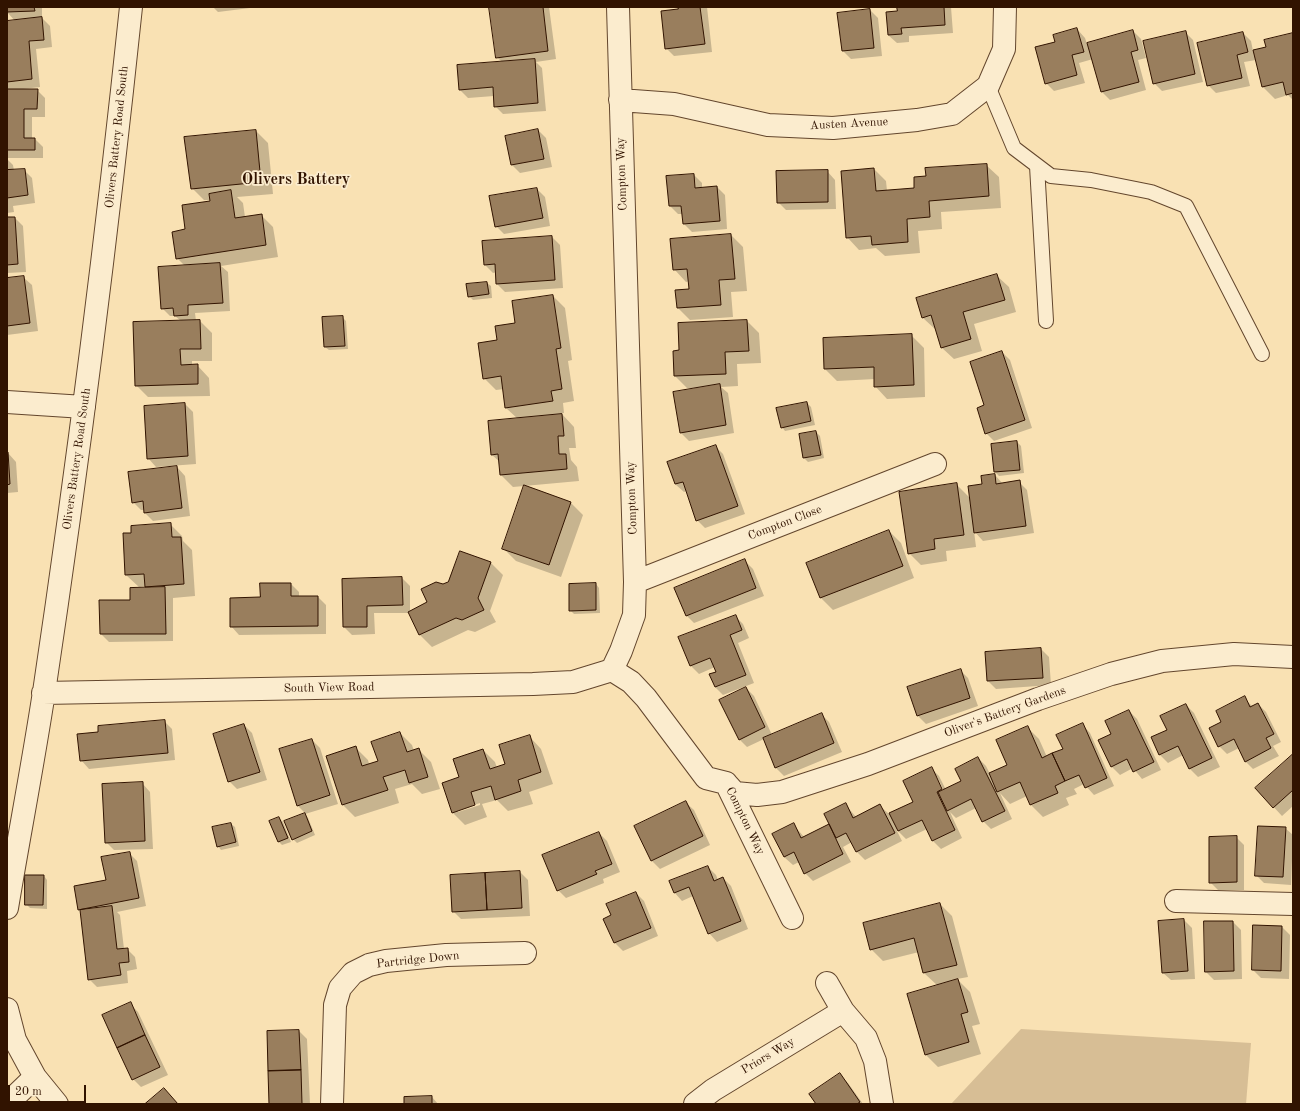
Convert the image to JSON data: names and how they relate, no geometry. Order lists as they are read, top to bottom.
{
  "streets": {
    "street": [
      "Austen Avenue",
      "Olivers Battery Road South",
      "Compton Way",
      "Compton Close",
      "South View Road",
      "Oliver's Battery Gardens",
      "Partridge Down",
      "Priors Way"
    ]
  },
  "crossings": [
    ["Austen Avenue", "Compton Way"],
    ["Olivers Battery Road South", "South View Road"],
    ["Compton Way", "Compton Close"],
    ["Compton Way", "South View Road"],
    ["Compton Way", "Oliver's Battery Gardens"]
  ],
  "districts": ["Olivers Battery"],
  "scale_bar": "20 m"
}
